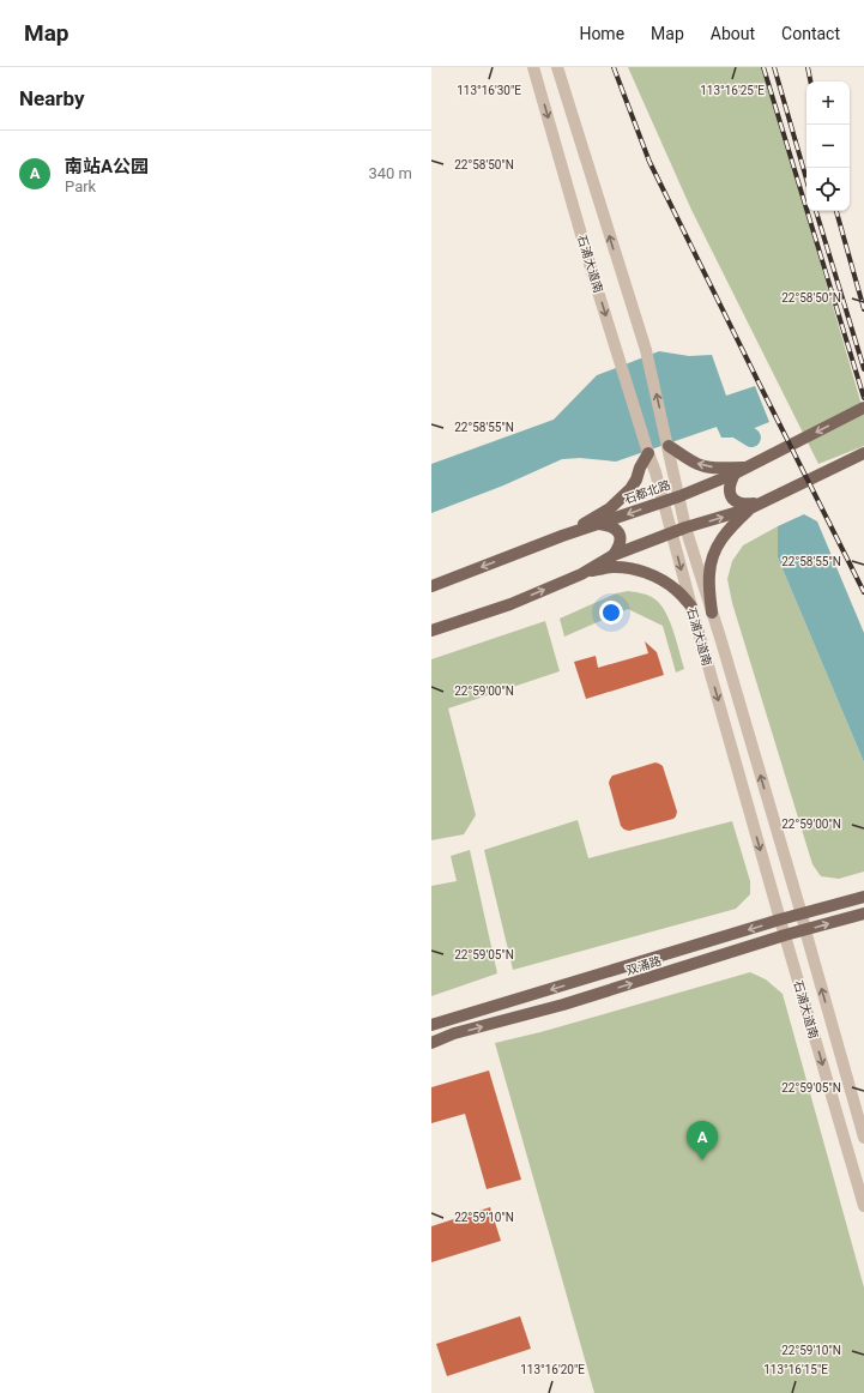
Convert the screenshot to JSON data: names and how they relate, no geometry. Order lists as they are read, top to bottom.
{
  "streets": {
    "main road": ["石都北路", "双涌路"],
    "street": ["石浦大道南"]
  },
  "crossings": [
    ["石浦大道南", "石都北路"],
    ["石浦大道南", "双涌路"]
  ],
  "page": {
    "header": "Map",
    "nav": [
      "Home",
      "Map",
      "About",
      "Contact"
    ],
    "heading": "Nearby",
    "map_buttons": ["+", "−"],
    "list": [
      {
        "mark": "A",
        "name": "南站A公园",
        "note": "Park",
        "value": "340 m"
      }
    ],
    "pins": "A"
  },
  "coordinates": [
    "113°16'30\"E",
    "113°16'25\"E",
    "22°58'50\"N",
    "22°58'55\"N",
    "22°59'00\"N",
    "22°59'05\"N",
    "22°59'10\"N",
    "113°16'20\"E",
    "113°16'15\"E"
  ]
}
